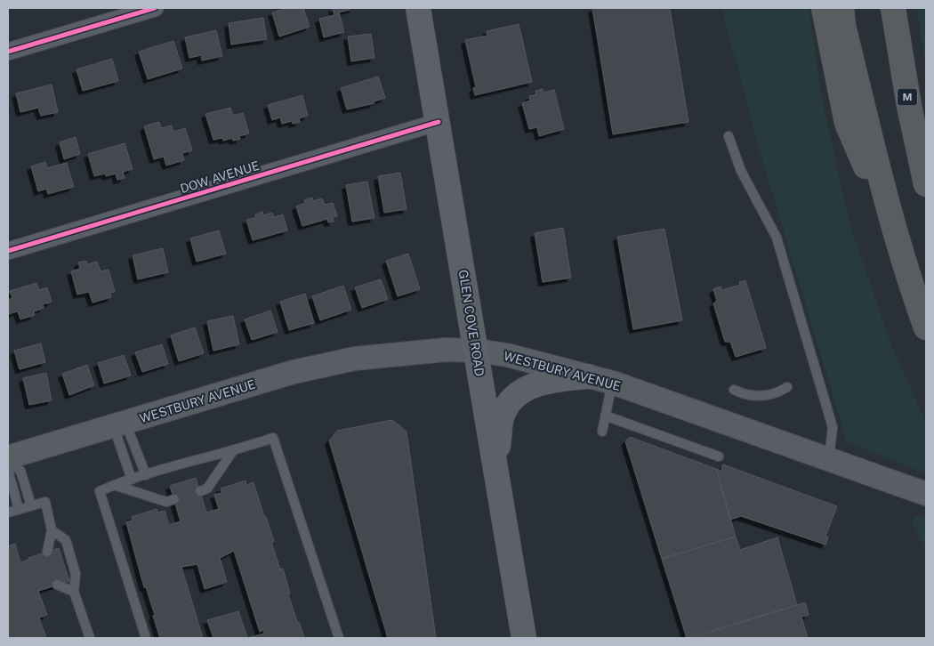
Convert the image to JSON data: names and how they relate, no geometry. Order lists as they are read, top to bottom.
{
  "streets": {
    "highway": ["M"],
    "main road": ["GLEN COVE ROAD", "WESTBURY AVENUE"],
    "street": ["DOW AVENUE"]
  },
  "crossings": [
    ["DOW AVENUE", "GLEN COVE ROAD"],
    ["GLEN COVE ROAD", "WESTBURY AVENUE"]
  ]
}
